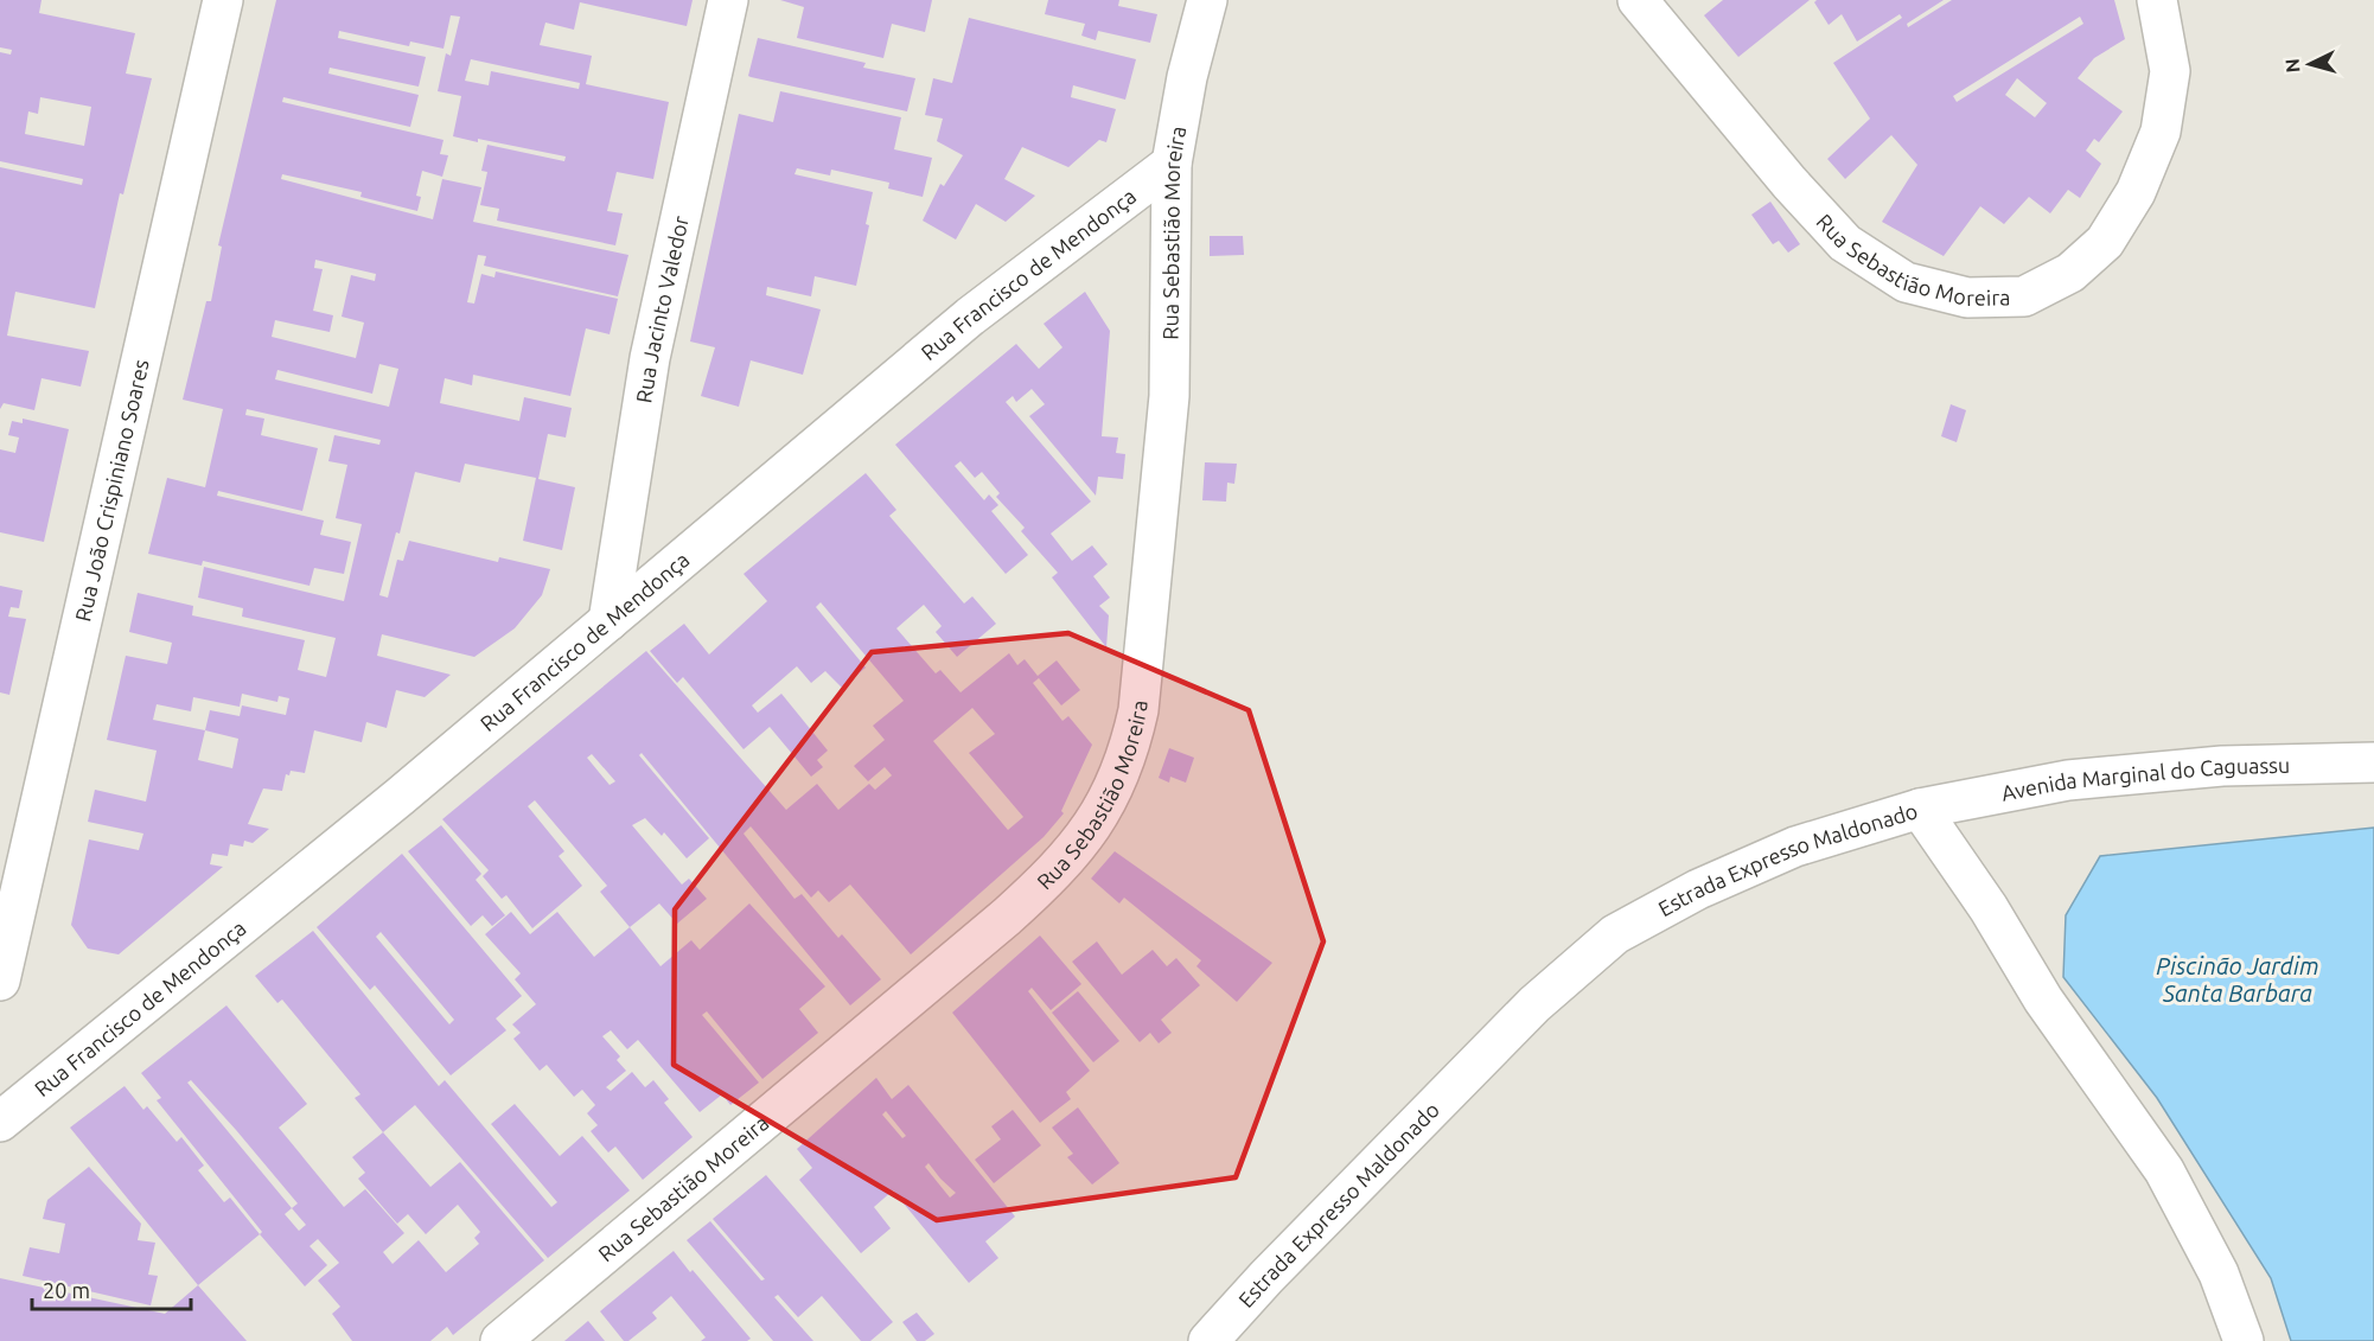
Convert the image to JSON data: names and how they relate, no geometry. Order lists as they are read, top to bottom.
{
  "streets": {
    "street": [
      "Rua Sebastião Moreira",
      "Rua Francisco de Mendonça",
      "Rua Jacinto Valedor",
      "Rua João Crispiniano Soares",
      "Avenida Marginal do Caguassu",
      "Estrada Expresso Maldonado"
    ]
  },
  "crossings": [
    ["Rua Sebastião Moreira", "Rua Francisco de Mendonça"],
    ["Rua Francisco de Mendonça", "Rua Jacinto Valedor"],
    ["Avenida Marginal do Caguassu", "Estrada Expresso Maldonado"]
  ],
  "water": ["Piscinão Jardim Santa Barbara"],
  "scale_bar": "20 m",
  "north": "left"
}
